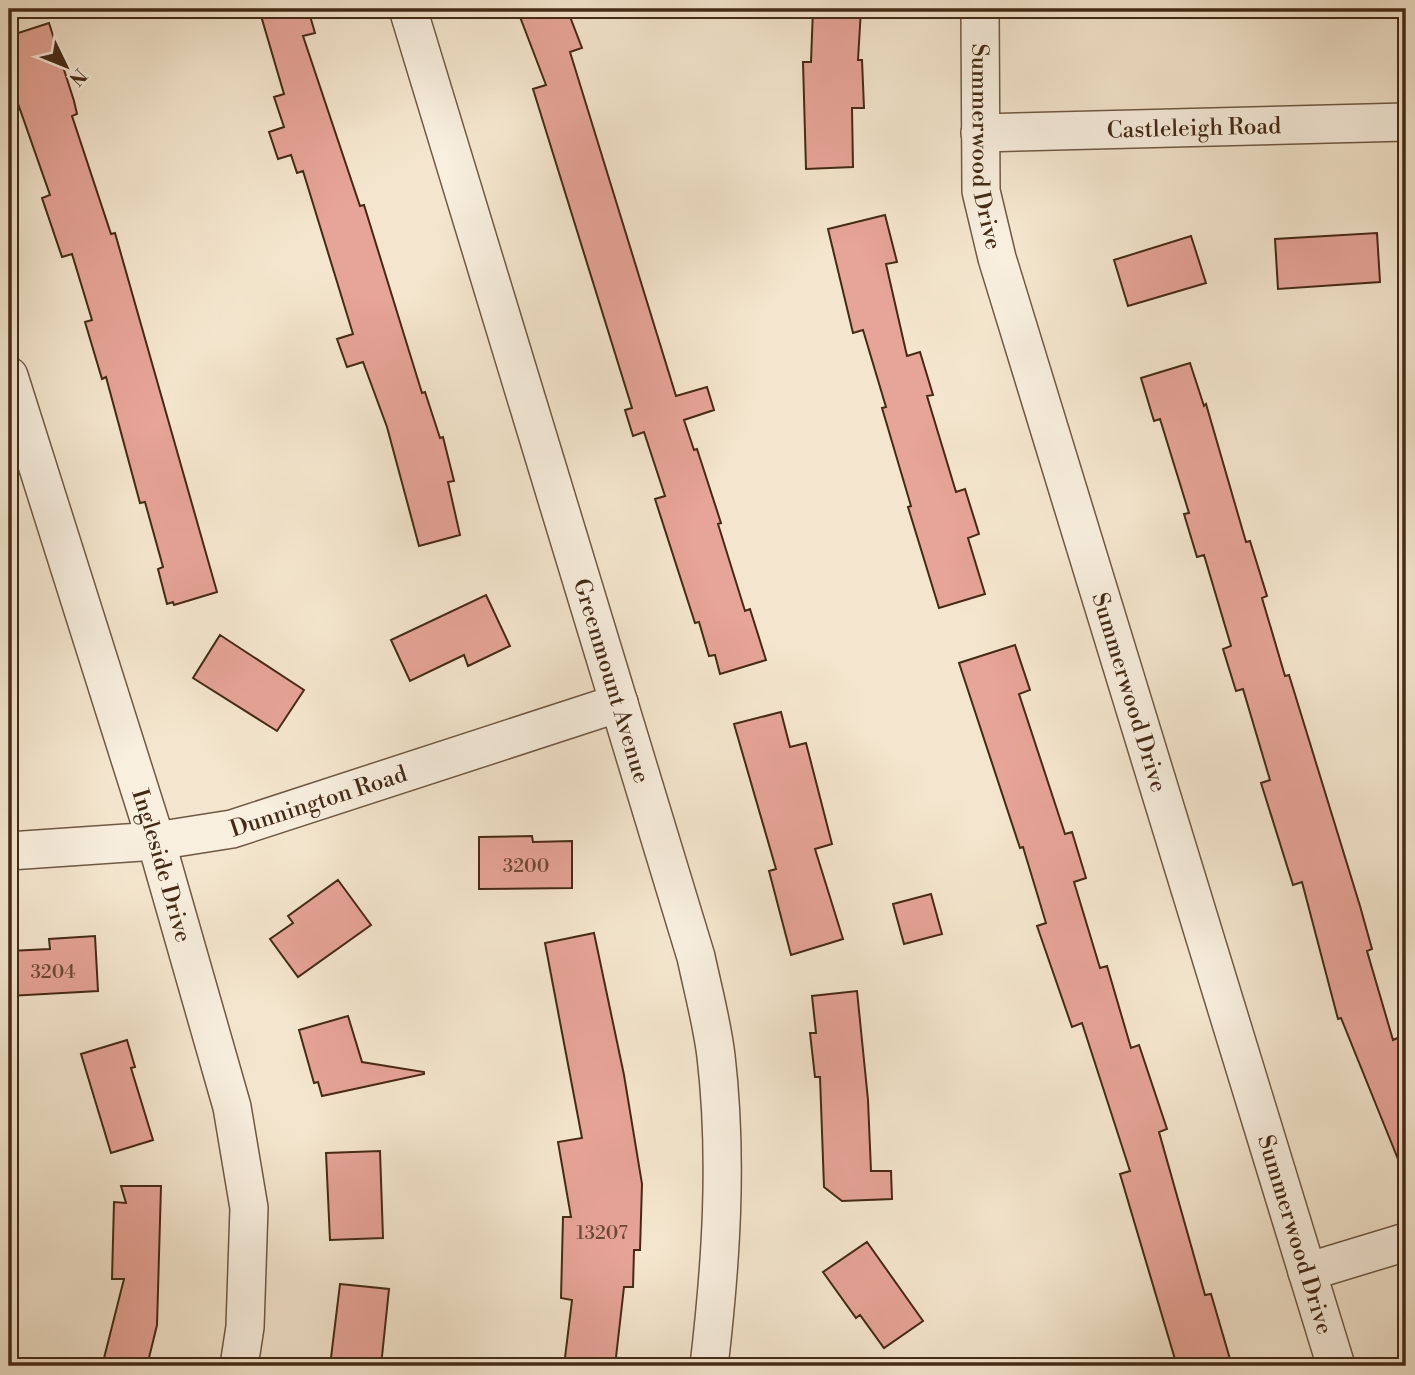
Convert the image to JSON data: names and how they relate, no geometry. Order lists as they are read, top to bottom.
{
  "streets": {
    "street": [
      "Castleleigh Road",
      "Summerwood Drive",
      "Greenmount Avenue",
      "Dunnington Road",
      "Ingleside Drive"
    ]
  },
  "crossings": [
    ["Castleleigh Road", "Summerwood Drive"],
    ["Greenmount Avenue", "Dunnington Road"],
    ["Dunnington Road", "Ingleside Drive"]
  ],
  "house_numbers": ["3200", "3204", "13207"],
  "north": "bottom right"
}
